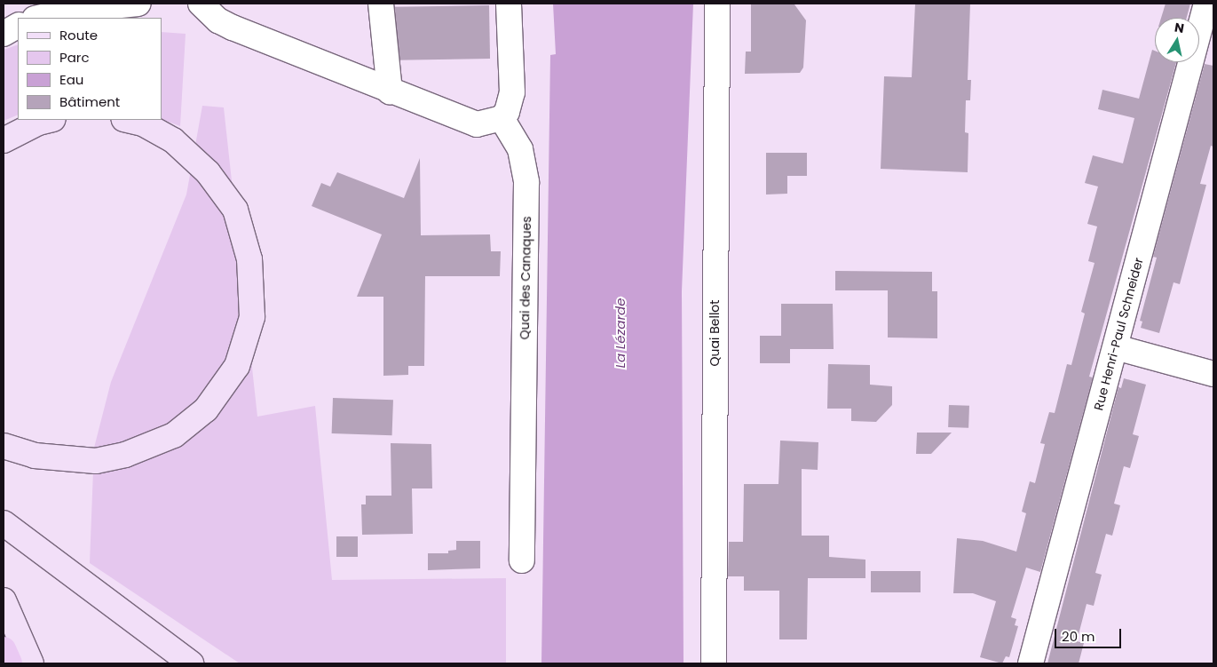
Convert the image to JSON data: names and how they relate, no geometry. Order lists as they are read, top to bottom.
{
  "streets": {
    "street": ["Quai des Canaques", "Quai Bellot", "Rue Henri-Paul Schneider"]
  },
  "water": ["La Lézarde"],
  "legend": [
    "Route",
    "Parc",
    "Eau",
    "Bâtiment"
  ],
  "scale_bar": "20 m",
  "north": "top"
}
